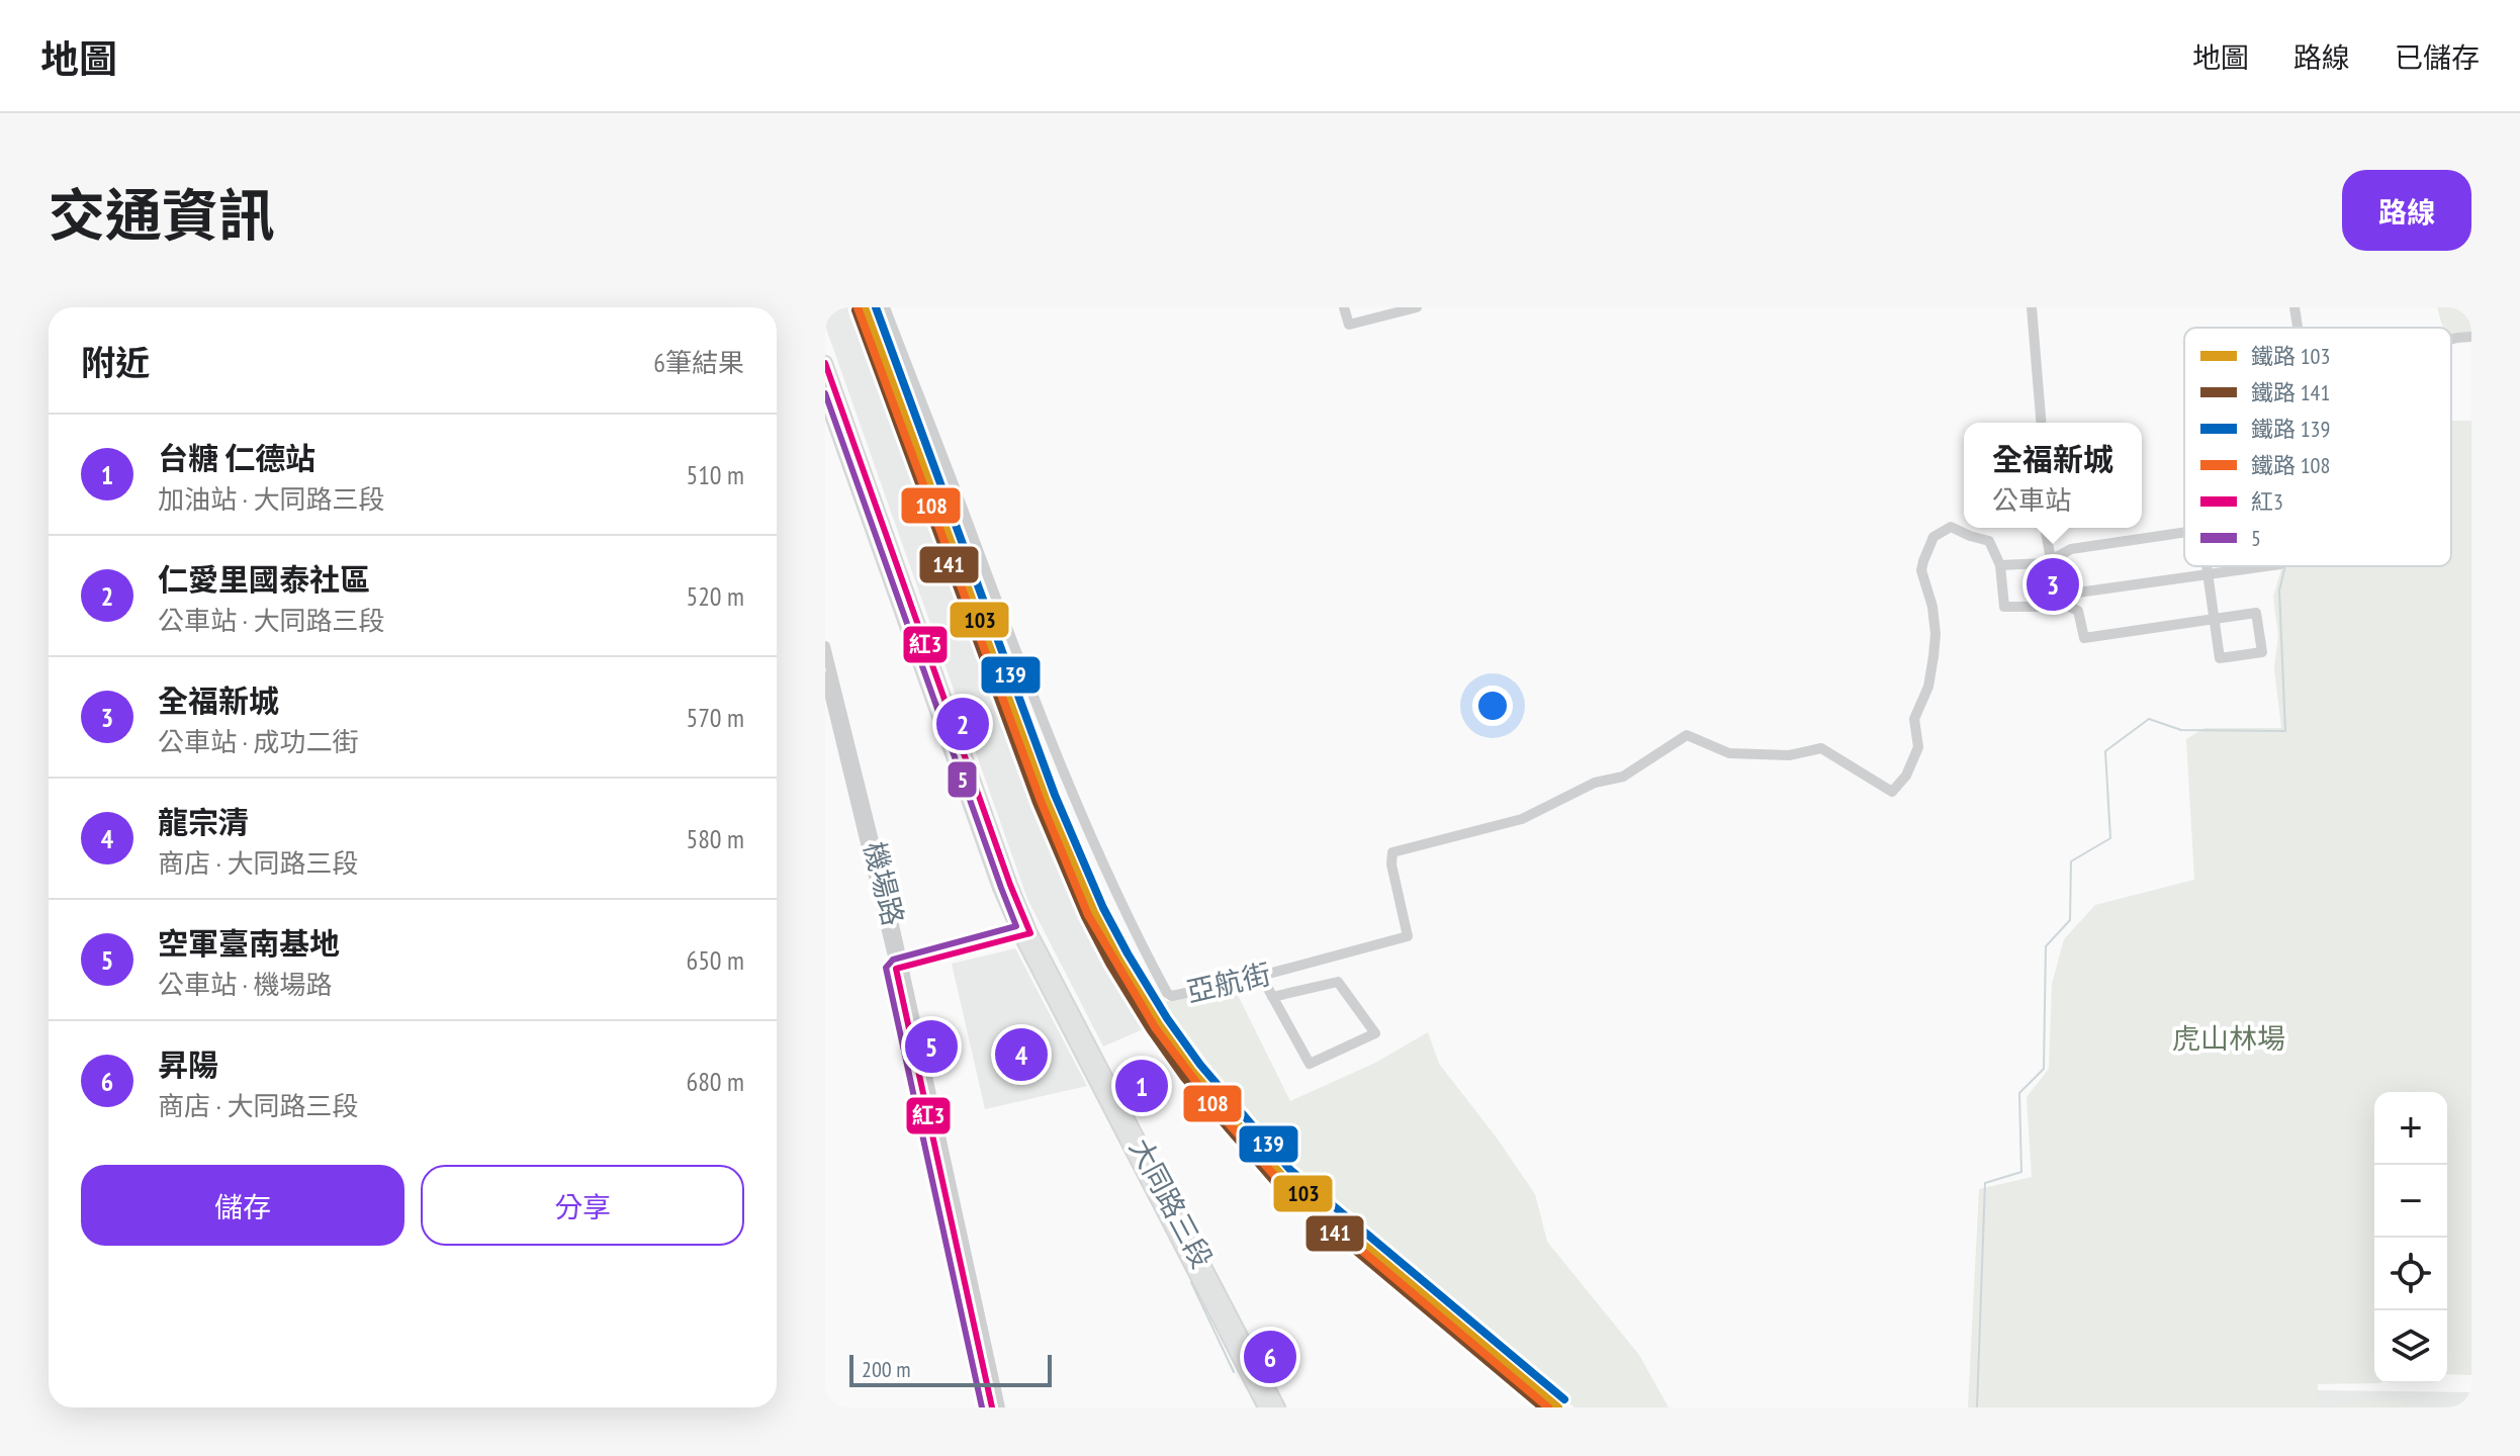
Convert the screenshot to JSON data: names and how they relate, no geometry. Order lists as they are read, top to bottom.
{
  "streets": {
    "main road": ["大同路三段"],
    "street": ["機場路", "亞航街"]
  },
  "parks": ["虎山林場"],
  "lines": [
    "rail line 103",
    "rail line 139",
    "rail line 108",
    "rail line 141",
    "transit line 紅3",
    "transit line 5"
  ],
  "legend": [
    "鐵路 103",
    "鐵路 141",
    "鐵路 139",
    "鐵路 108",
    "紅3",
    "5"
  ],
  "scale_bar": "200 m",
  "page": {
    "header": "地圖",
    "nav": ["地圖", "路線", "已儲存"],
    "title": "交通資訊",
    "buttons": [
      "路線",
      ["儲存", "分享"]
    ],
    "heading": ["附近", "6筆結果"],
    "list": [
      {
        "mark": "1",
        "name": "台糖 仁德站",
        "note": "加油站 · 大同路三段",
        "value": "510 m"
      },
      {
        "mark": "2",
        "name": "仁愛里國泰社區",
        "note": "公車站 · 大同路三段",
        "value": "520 m"
      },
      {
        "mark": "3",
        "name": "全福新城",
        "note": "公車站 · 成功二街",
        "value": "570 m"
      },
      {
        "mark": "4",
        "name": "龍宗清",
        "note": "商店 · 大同路三段",
        "value": "580 m"
      },
      {
        "mark": "5",
        "name": "空軍臺南基地",
        "note": "公車站 · 機場路",
        "value": "650 m"
      },
      {
        "mark": "6",
        "name": "昇陽",
        "note": "商店 · 大同路三段",
        "value": "680 m"
      }
    ],
    "popup": ["全福新城", "公車站"],
    "pins": [
      "3",
      "2",
      "5",
      "4",
      "1",
      "6"
    ],
    "map_buttons": ["+", "−"],
    "scale": "200 m"
  }
}
